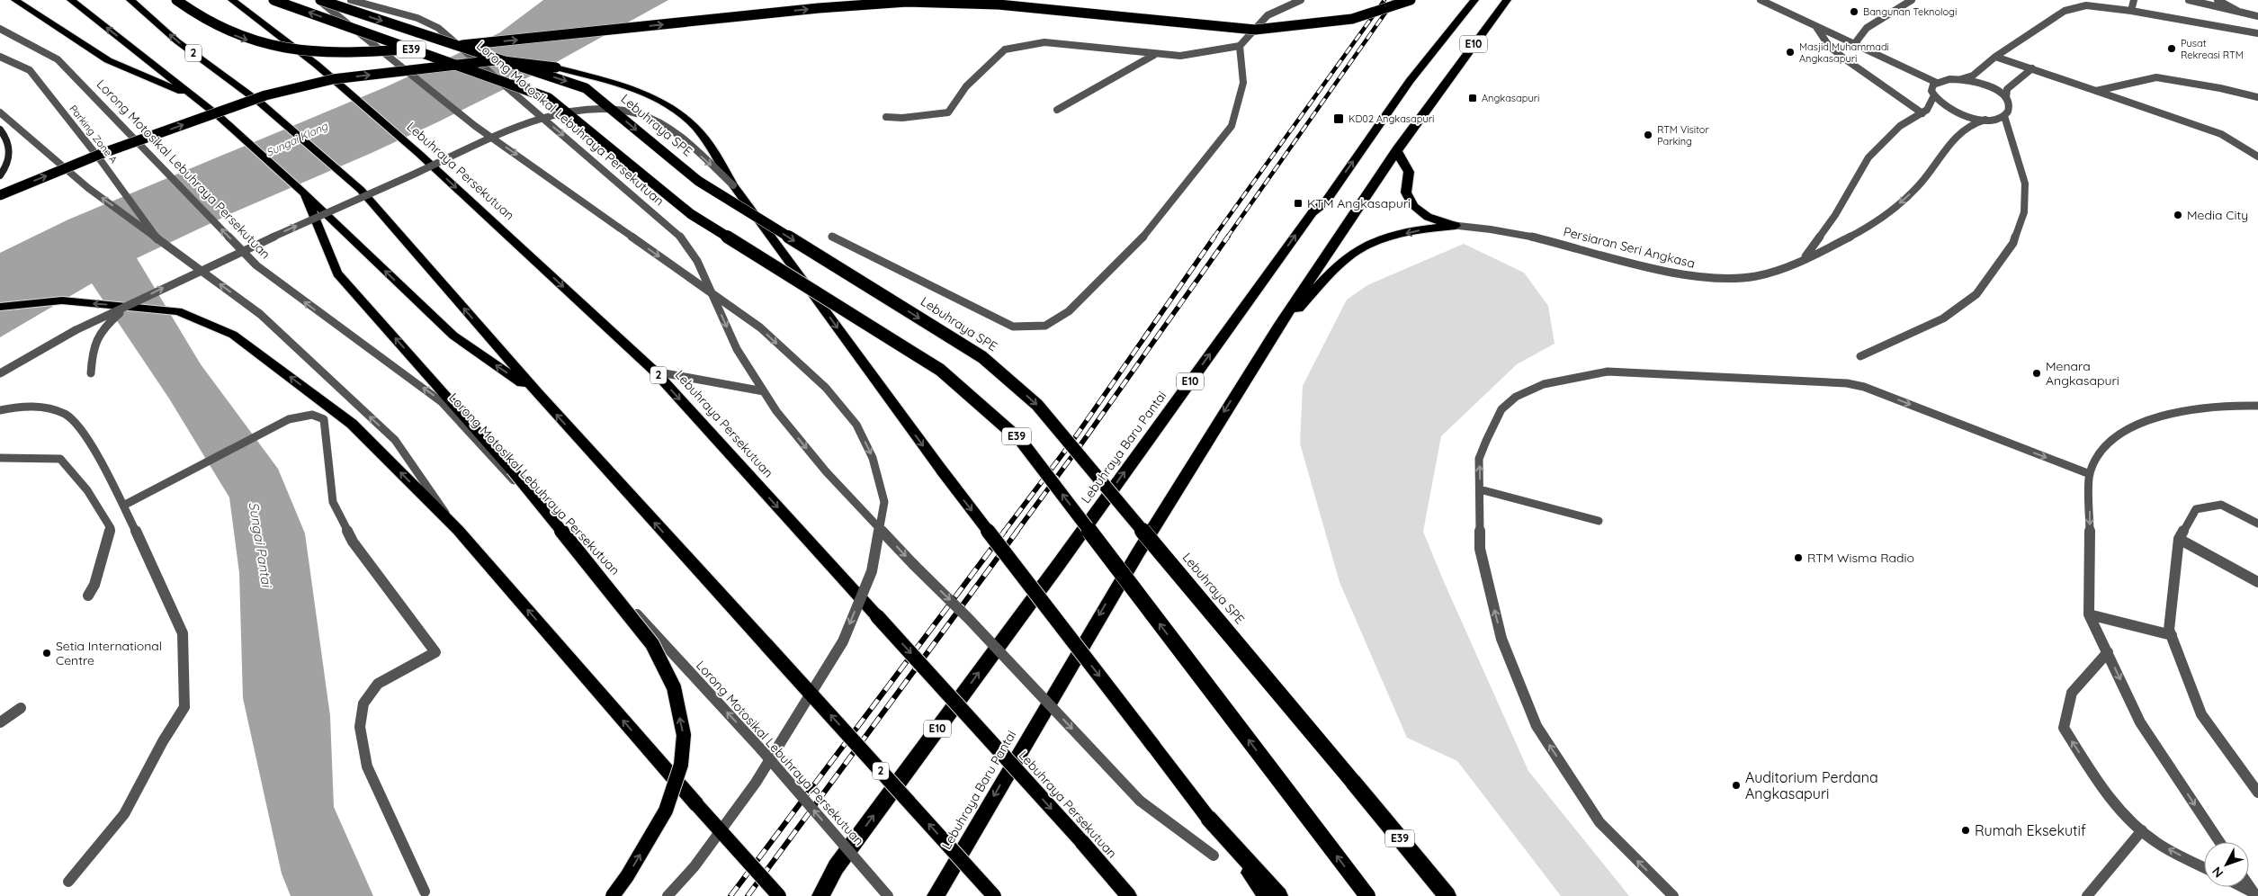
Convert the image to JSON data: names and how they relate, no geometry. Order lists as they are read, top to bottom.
{
  "streets": {
    "highway": [
      "E10",
      "E39",
      "2",
      "Lebuhraya SPE",
      "Lebuhraya Persekutuan",
      "Lebuhraya Baru Pantai"
    ],
    "street": ["Lorong Motosikal Lebuhraya Persekutuan", "Parking Zone A", "Persiaran Seri Angkasa"]
  },
  "water": ["Sungai Klang", "Sungai Pantai"],
  "places": {
    "other": [
      "Bangunan Teknologi",
      "Pusat Rekreasi RTM",
      "Masjid Muhammadi Angkasapuri",
      "RTM Visitor Parking",
      "Media City",
      "Menara Angkasapuri",
      "RTM Wisma Radio",
      "Setia International Centre",
      "Auditorium Perdana Angkasapuri",
      "Rumah Eksekutif"
    ],
    "transit": ["Angkasapuri", "KD02 Angkasapuri", "KTM Angkasapuri"]
  },
  "north": "bottom left"
}
